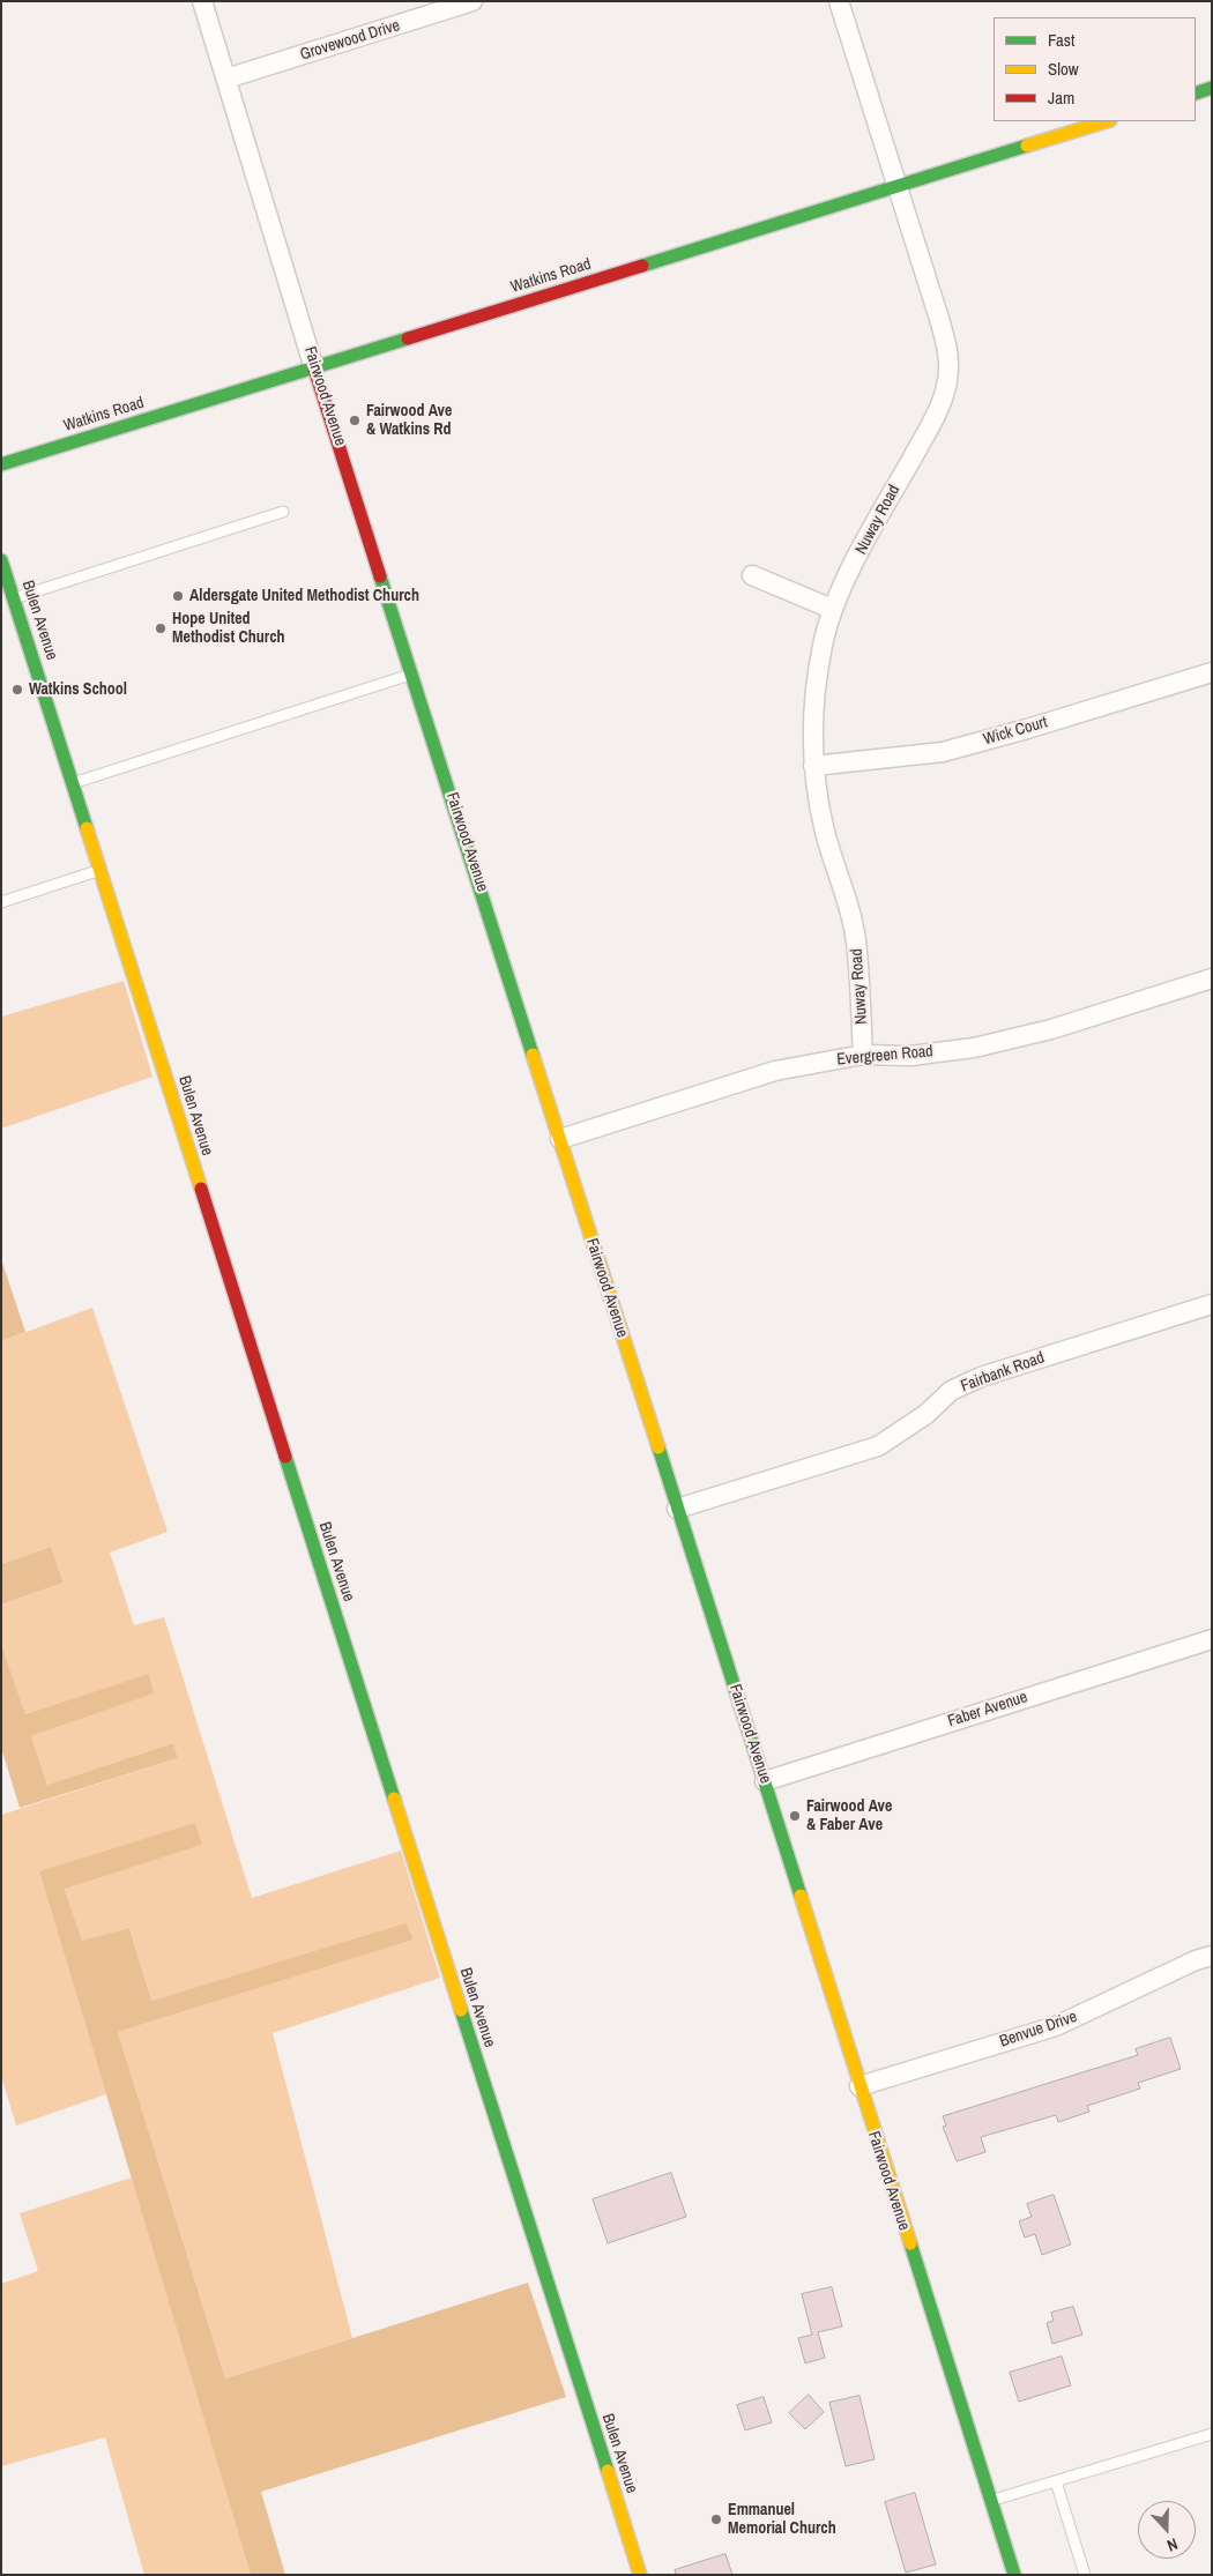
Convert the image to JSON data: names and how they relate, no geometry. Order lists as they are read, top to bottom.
{
  "streets": {
    "street": [
      "Grovewood Drive",
      "Watkins Road",
      "Fairwood Avenue",
      "Nuway Road",
      "Bulen Avenue",
      "Wick Court",
      "Evergreen Road",
      "Fairbank Road",
      "Faber Avenue",
      "Benvue Drive"
    ]
  },
  "crossings": [
    ["Grovewood Drive", "Fairwood Avenue"],
    ["Watkins Road", "Fairwood Avenue"],
    ["Watkins Road", "Nuway Road"],
    ["Fairwood Avenue", "Evergreen Road"],
    ["Fairwood Avenue", "Fairbank Road"],
    ["Fairwood Avenue", "Faber Avenue"],
    ["Fairwood Avenue", "Benvue Drive"],
    ["Nuway Road", "Wick Court"],
    ["Nuway Road", "Evergreen Road"]
  ],
  "places": [
    "Fairwood Ave & Watkins Rd",
    "Aldersgate United Methodist Church",
    "Hope United Methodist Church",
    "Watkins School",
    "Fairwood Ave & Faber Ave",
    "Emmanuel Memorial Church"
  ],
  "legend": ["Fast", "Slow", "Jam"],
  "north": "bottom"
}
